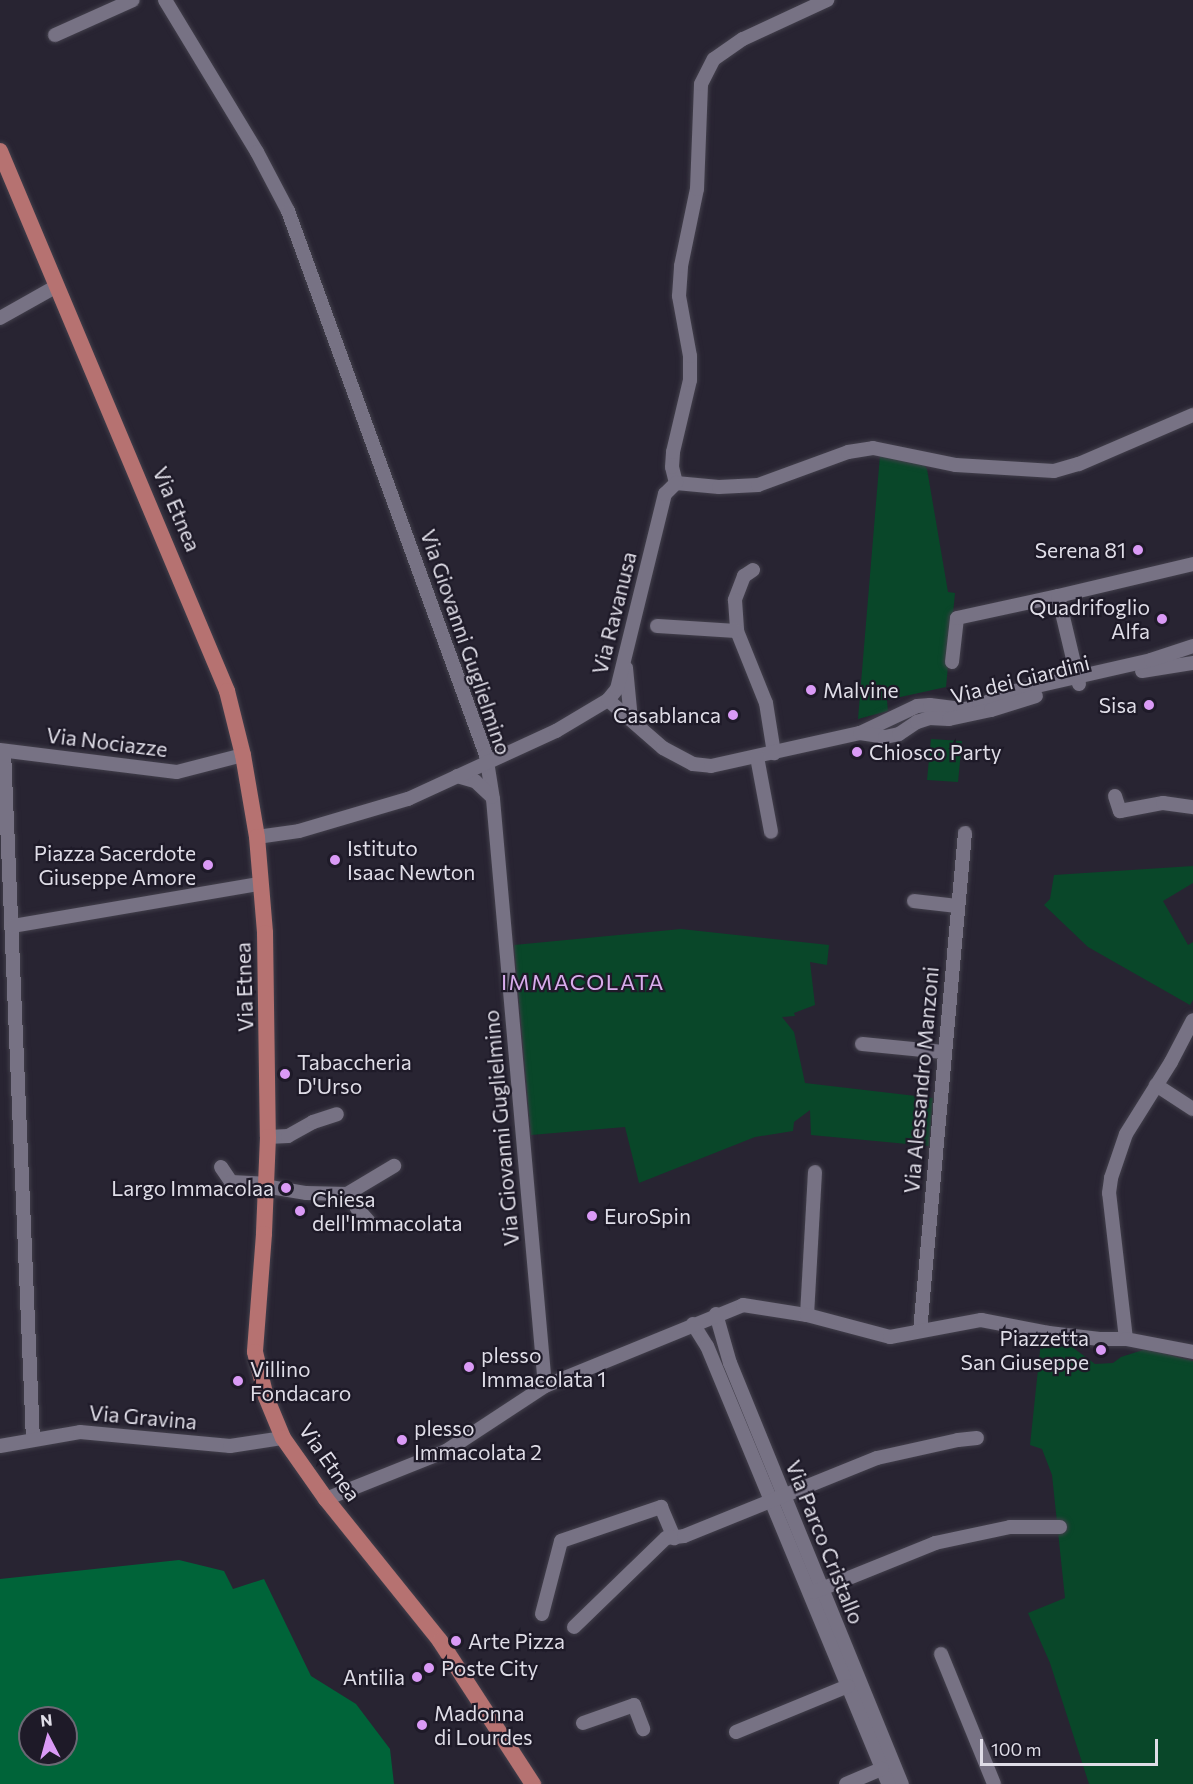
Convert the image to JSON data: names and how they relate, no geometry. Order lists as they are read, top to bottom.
{
  "streets": {
    "main road": ["Via Etnea"],
    "street": [
      "Via Ravanusa",
      "Via Giovanni Guglielmino",
      "Via dei Giardini",
      "Via Nociazze",
      "Via Alessandro Manzoni",
      "Via Gravina",
      "Via Parco Cristallo"
    ]
  },
  "crossings": [
    ["Via Etnea", "Via Ravanusa"],
    ["Via Etnea", "Via Nociazze"],
    ["Via Etnea", "Via Gravina"],
    ["Via Ravanusa", "Via Giovanni Guglielmino"],
    ["Via Ravanusa", "Via dei Giardini"]
  ],
  "districts": ["IMMACOLATA"],
  "places": [
    "Serena 81",
    "Quadrifoglio Alfa",
    "Malvine",
    "Sisa",
    "Casablanca",
    "Chiosco Party",
    "Istituto Isaac Newton",
    "Piazza Sacerdote Giuseppe Amore",
    "Tabaccheria D'Urso",
    "Largo Immacolaa",
    "Chiesa dell'Immacolata",
    "EuroSpin",
    "Piazzetta San Giuseppe",
    "plesso Immacolata 1",
    "Villino Fondacaro",
    "plesso Immacolata 2",
    "Arte Pizza",
    "Poste City",
    "Antilia",
    "Madonna di Lourdes"
  ],
  "scale_bar": "100 m",
  "north": "top"
}
